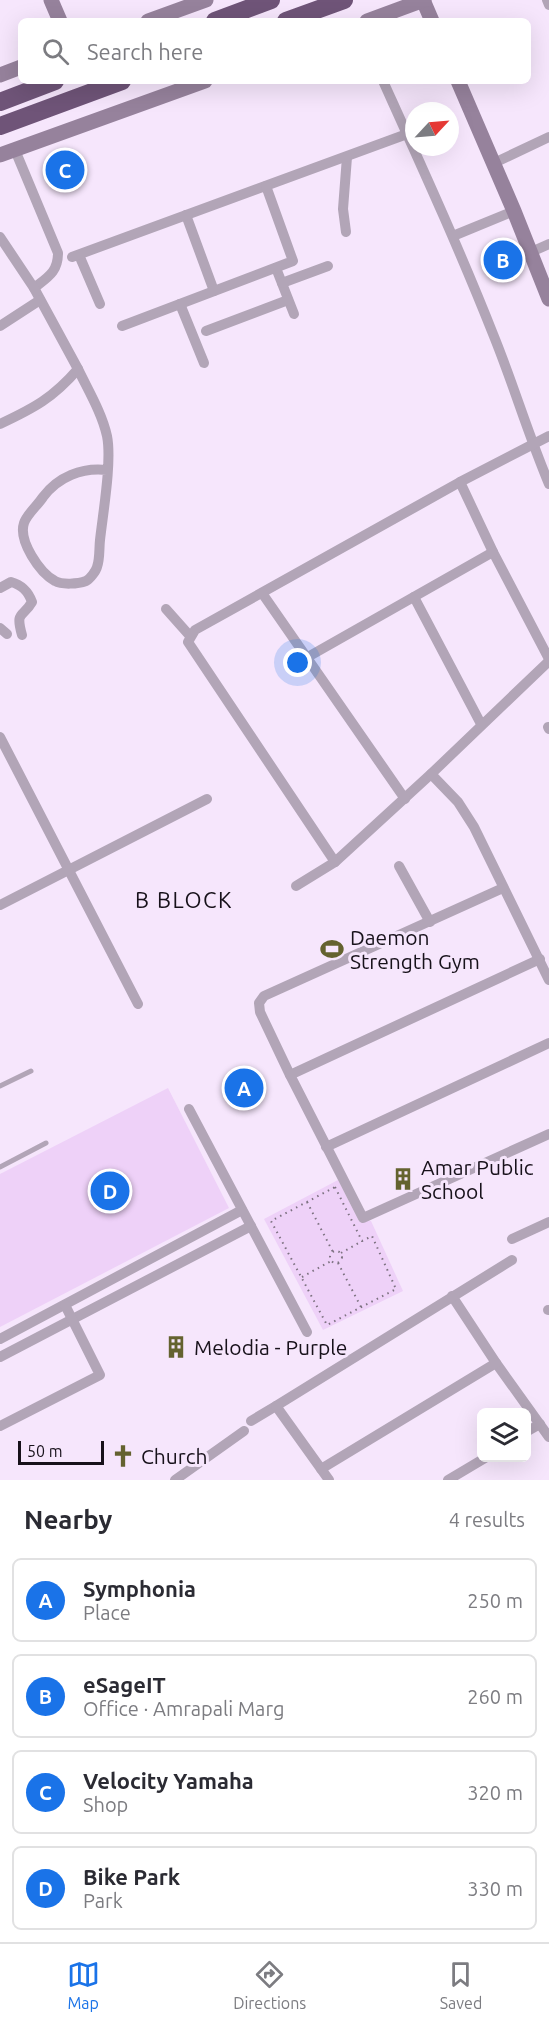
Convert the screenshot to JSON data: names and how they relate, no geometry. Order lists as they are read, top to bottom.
{
  "districts": ["B BLOCK"],
  "places": {
    "sports": ["Daemon Strength Gym"],
    "building": ["Amar Public School", "Melodia - Purple"],
    "church": ["Church"]
  },
  "scale_bar": "50 m",
  "north": "top right",
  "page": {
    "search": "Search here",
    "pins": [
      "C",
      "B",
      "A",
      "D"
    ],
    "scale": "50 m",
    "heading": ["Nearby", "4 results"],
    "list": [
      {
        "mark": "A",
        "name": "Symphonia",
        "note": "Place",
        "value": "250 m"
      },
      {
        "mark": "B",
        "name": "eSageIT",
        "note": "Office · Amrapali Marg",
        "value": "260 m"
      },
      {
        "mark": "C",
        "name": "Velocity Yamaha",
        "note": "Shop",
        "value": "320 m"
      },
      {
        "mark": "D",
        "name": "Bike Park",
        "note": "Park",
        "value": "330 m"
      }
    ],
    "nav": ["Map", "Directions", "Saved"]
  }
}
